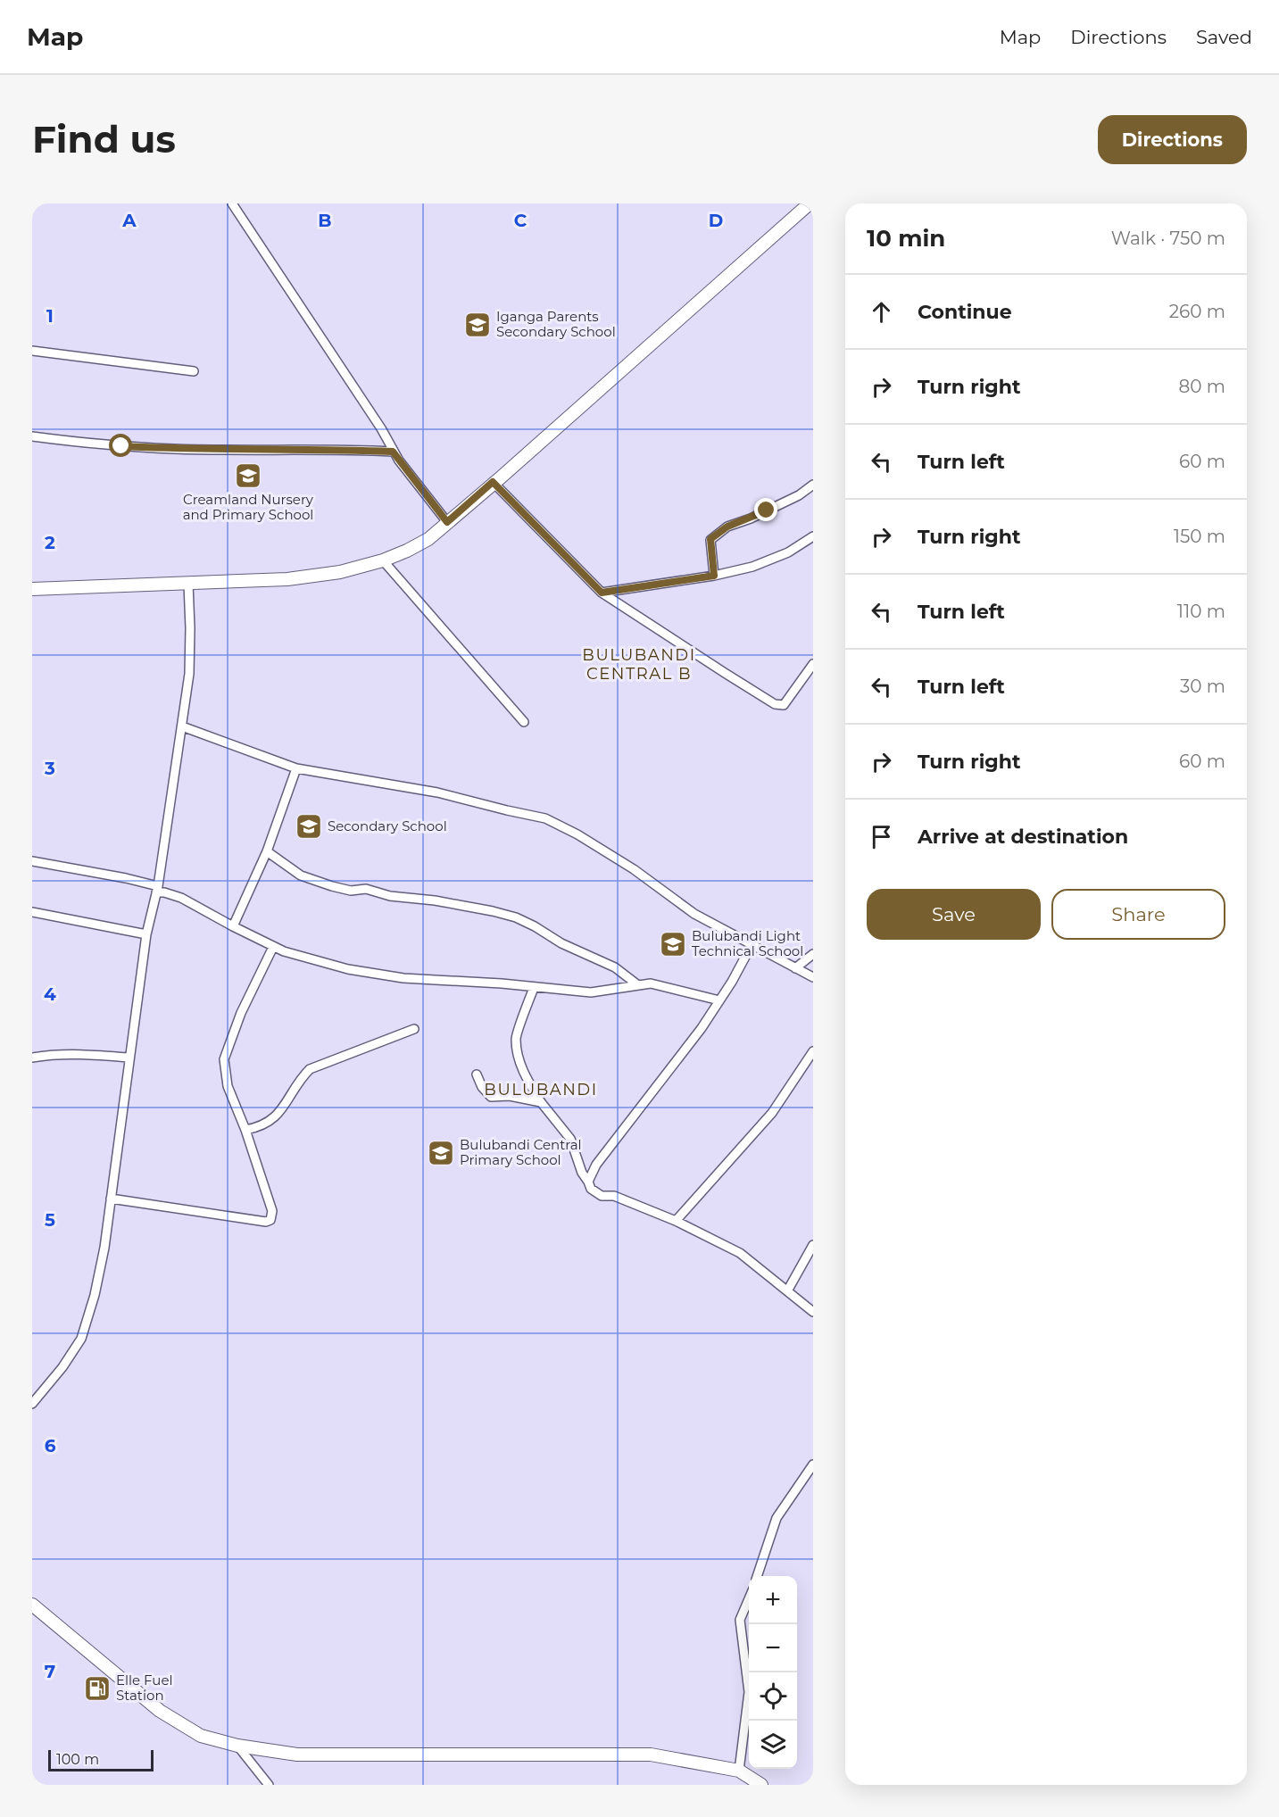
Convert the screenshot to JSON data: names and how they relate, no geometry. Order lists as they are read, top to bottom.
{
  "districts": ["BULUBANDI CENTRAL B", "BULUBANDI"],
  "places": {
    "school or university": [
      "Iganga Parents Secondary School",
      "Creamland Nursery and Primary School",
      "Secondary School",
      "Bulubandi Light Technical School",
      "Bulubandi Central Primary School"
    ],
    "fuel station": ["Elle Fuel Station"]
  },
  "scale_bar": "100 m",
  "page": {
    "header": "Map",
    "nav": ["Map", "Directions", "Saved"],
    "buttons": [
      "Directions",
      ["Save", "Share"]
    ],
    "title": "Find us",
    "heading": ["10 min", "Walk · 750 m"],
    "list": [
      ["Continue", "260 m"],
      ["Turn right", "80 m"],
      ["Turn left", "60 m"],
      ["Turn right", "150 m"],
      ["Turn left", "110 m"],
      ["Turn left", "30 m"],
      ["Turn right", "60 m"],
      "Arrive at destination"
    ],
    "map_buttons": ["+", "−"],
    "scale": "100 m"
  },
  "grid": {
    "columns": [
      "A",
      "B",
      "C",
      "D"
    ],
    "rows": [
      "1",
      "2",
      "3",
      "4",
      "5",
      "6",
      "7"
    ]
  }
}
